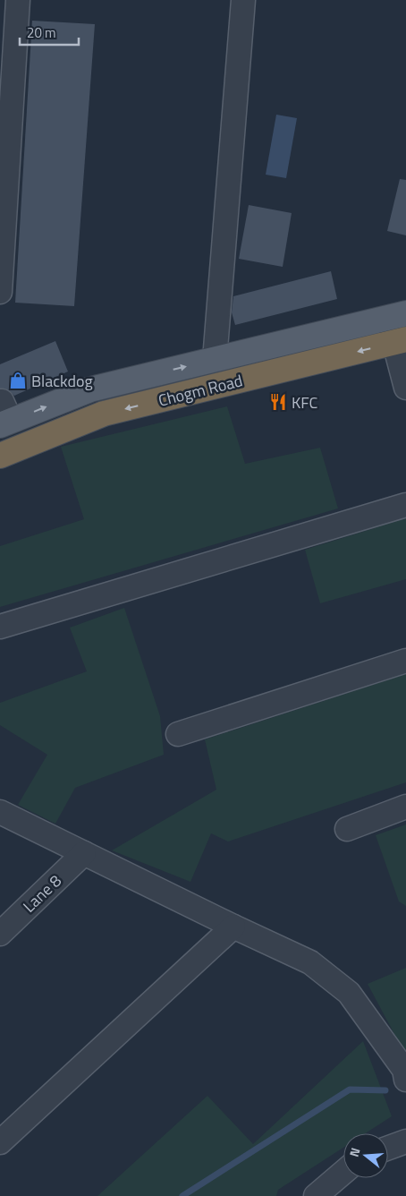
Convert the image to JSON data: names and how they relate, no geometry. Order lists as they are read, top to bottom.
{
  "streets": {
    "highway": ["Chogm Road"],
    "street": ["Lane 8"]
  },
  "places": {
    "shop": ["Blackdog"],
    "restaurant": ["KFC"]
  },
  "scale_bar": "20 m",
  "north": "left"
}
